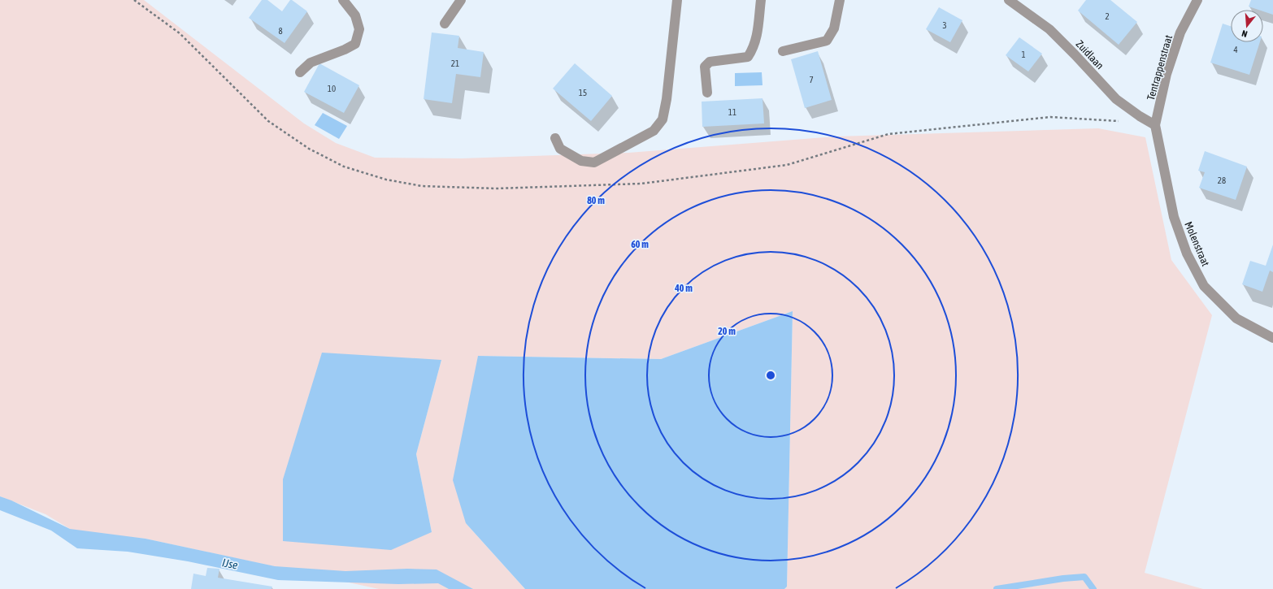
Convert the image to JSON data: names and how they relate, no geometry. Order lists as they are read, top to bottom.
{
  "streets": {
    "street": ["Zuidlaan", "Tentrappenstraat", "Molenstraat"]
  },
  "crossings": [
    ["Zuidlaan", "Tentrappenstraat"],
    ["Zuidlaan", "Molenstraat"],
    ["Tentrappenstraat", "Molenstraat"]
  ],
  "water": ["IJse"],
  "house_numbers": [
    "2",
    "3",
    "8",
    "4",
    "1",
    "21",
    "7",
    "10",
    "15",
    "11",
    "28"
  ],
  "north": "bottom",
  "rings": [
    "80 m",
    "60 m",
    "40 m",
    "20 m"
  ]
}
